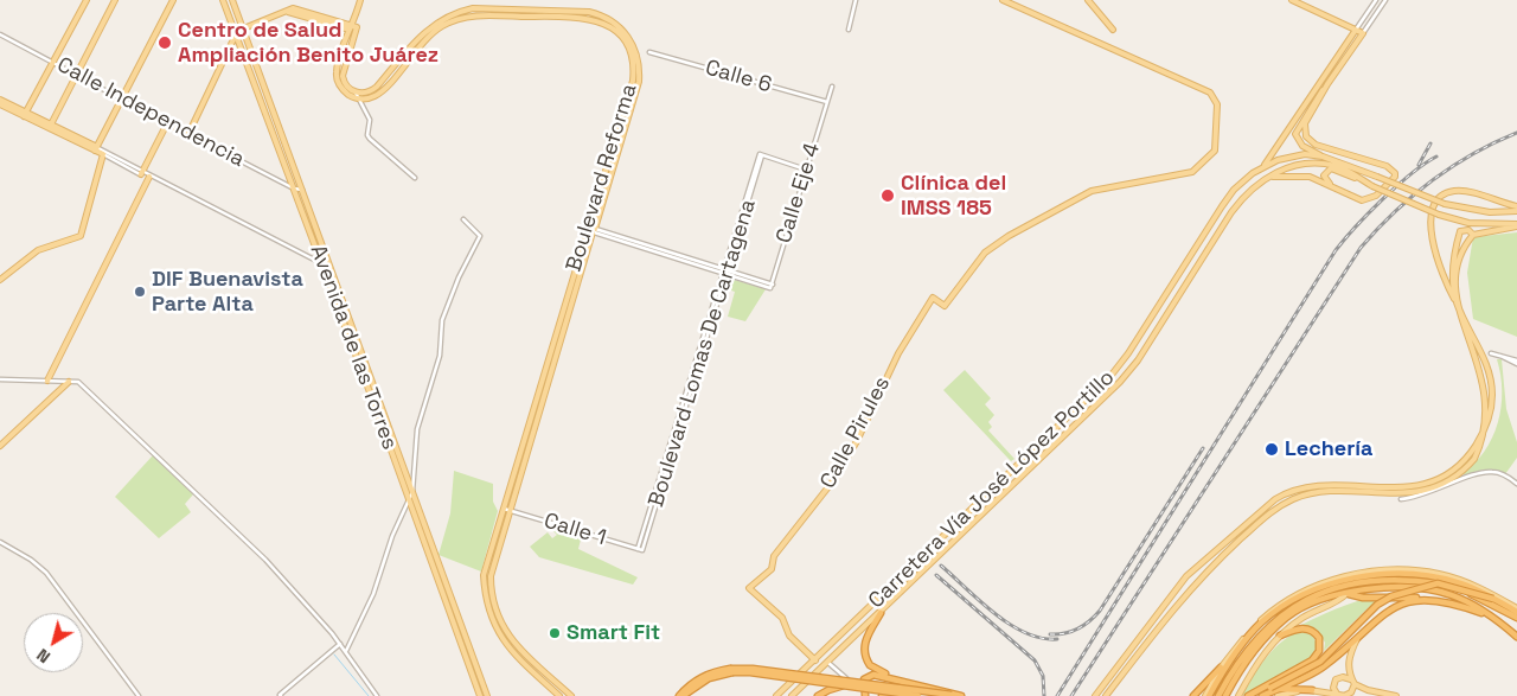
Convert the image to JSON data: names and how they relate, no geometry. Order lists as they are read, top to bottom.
{
  "streets": {
    "main road": [
      "Calle Independencia",
      "Boulevard Reforma",
      "Avenida de las Torres",
      "Calle Pirules",
      "Carretera Vía José López Portillo"
    ],
    "street": [
      "Calle 6",
      "Calle Eje 4",
      "Boulevard Lomas De Cartagena",
      "Calle 1"
    ]
  },
  "crossings": [
    ["Calle 6", "Calle Eje 4"],
    ["Calle Independencia", "Avenida de las Torres"],
    ["Boulevard Reforma", "Calle 1"],
    ["Calle Eje 4", "Boulevard Lomas De Cartagena"],
    ["Boulevard Lomas De Cartagena", "Calle 1"],
    ["Calle Pirules", "Carretera Vía José López Portillo"]
  ],
  "places": [
    "Centro de Salud Ampliación Benito Juárez",
    "Clínica del IMSS 185",
    "DIF Buenavista Parte Alta",
    "Lechería",
    "Smart Fit"
  ],
  "north": "bottom left"
}
